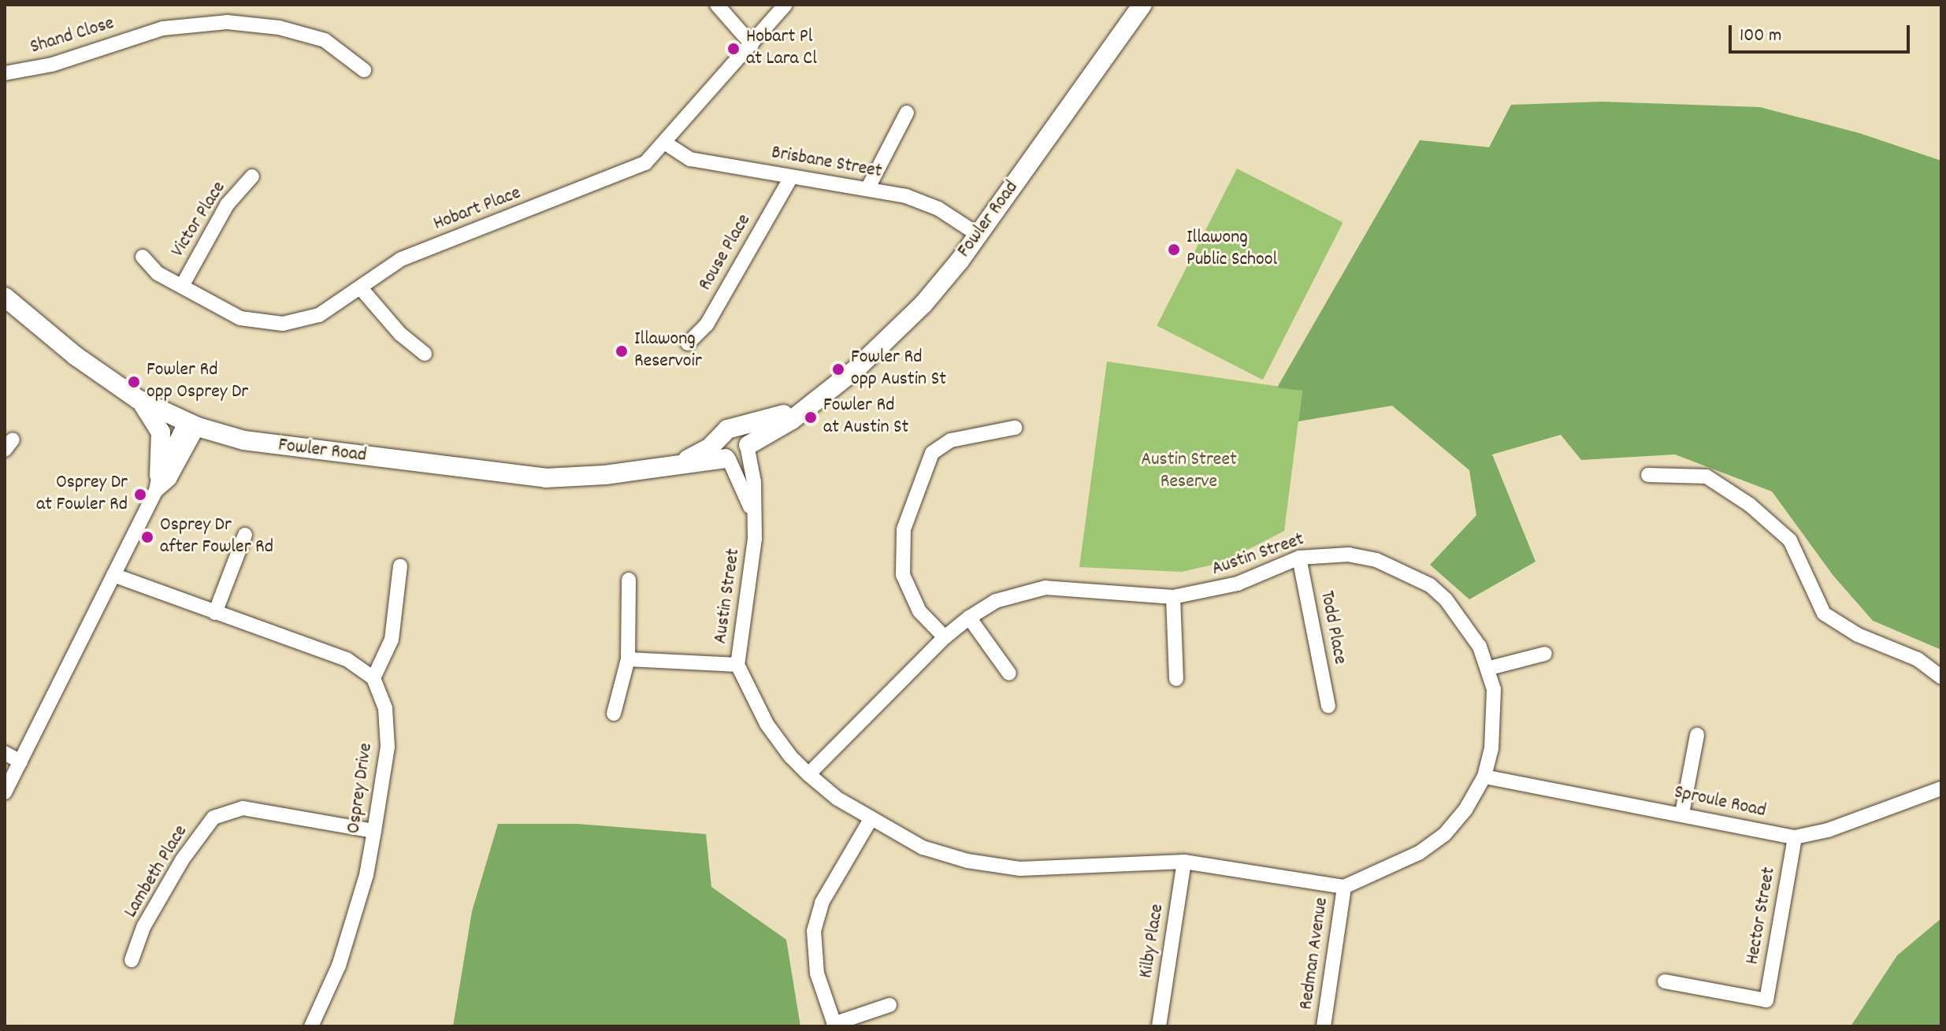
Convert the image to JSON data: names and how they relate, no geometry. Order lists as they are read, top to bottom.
{
  "streets": {
    "street": [
      "Shand Close",
      "Brisbane Street",
      "Hobart Place",
      "Victor Place",
      "Fowler Road",
      "Rouse Place",
      "Austin Street",
      "Todd Place",
      "Osprey Drive",
      "Sproule Road",
      "Lambeth Place",
      "Hector Street",
      "Kilby Place",
      "Redman Avenue"
    ]
  },
  "crossings": [
    ["Brisbane Street", "Hobart Place"],
    ["Brisbane Street", "Fowler Road"],
    ["Brisbane Street", "Rouse Place"],
    ["Hobart Place", "Victor Place"],
    ["Fowler Road", "Austin Street"],
    ["Austin Street", "Todd Place"],
    ["Austin Street", "Sproule Road"],
    ["Austin Street", "Kilby Place"],
    ["Austin Street", "Redman Avenue"],
    ["Osprey Drive", "Lambeth Place"],
    ["Sproule Road", "Hector Street"]
  ],
  "parks": ["Austin Street Reserve"],
  "places": [
    "Hobart Pl at Lara Cl",
    "Illawong Public School",
    "Illawong Reservoir",
    "Fowler Rd opp Austin St",
    "Fowler Rd opp Osprey Dr",
    "Fowler Rd at Austin St",
    "Osprey Dr at Fowler Rd",
    "Osprey Dr after Fowler Rd"
  ],
  "scale_bar": "100 m"
}
